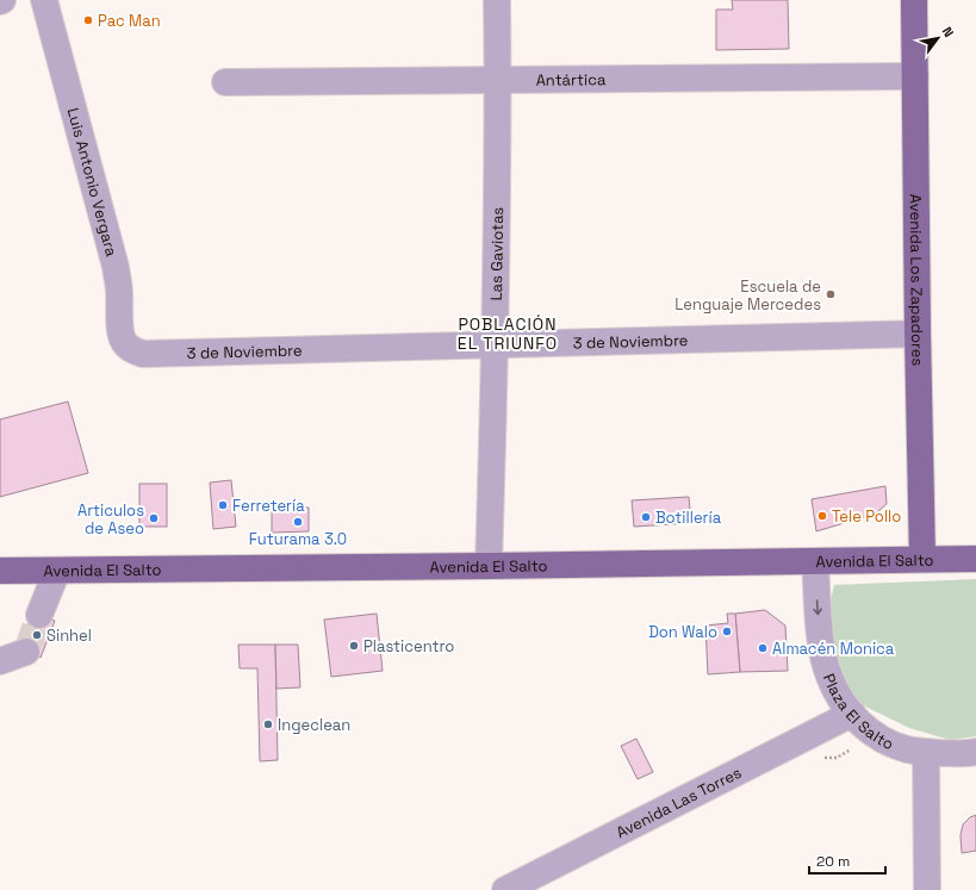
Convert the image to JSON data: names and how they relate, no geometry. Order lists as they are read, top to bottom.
{
  "streets": {
    "main road": ["Avenida Los Zapadores", "Avenida El Salto"],
    "street": [
      "Antártica",
      "Luis Antonio Vergara",
      "Las Gaviotas",
      "3 de Noviembre",
      "Plaza El Salto",
      "Avenida Las Torres"
    ]
  },
  "crossings": [
    ["Antártica", "Las Gaviotas"],
    ["Antártica", "Avenida Los Zapadores"],
    ["Luis Antonio Vergara", "3 de Noviembre"],
    ["Las Gaviotas", "3 de Noviembre"],
    ["Las Gaviotas", "Avenida El Salto"],
    ["Avenida Los Zapadores", "3 de Noviembre"],
    ["Avenida Los Zapadores", "Avenida El Salto"],
    ["Avenida El Salto", "Plaza El Salto"],
    ["Plaza El Salto", "Avenida Las Torres"]
  ],
  "one_way": ["Plaza El Salto"],
  "districts": ["POBLACIÓN EL TRIUNFO"],
  "places": [
    "Pac Man",
    "Escuela de Lenguaje Mercedes",
    "Ferretería",
    "Tele Pollo",
    "Botillería",
    "Articulos de Aseo",
    "Futurama 3.0",
    "Don Walo",
    "Sinhel",
    "Plasticentro",
    "Almacén Monica",
    "Ingeclean"
  ],
  "scale_bar": "20 m",
  "north": "top right"
}
